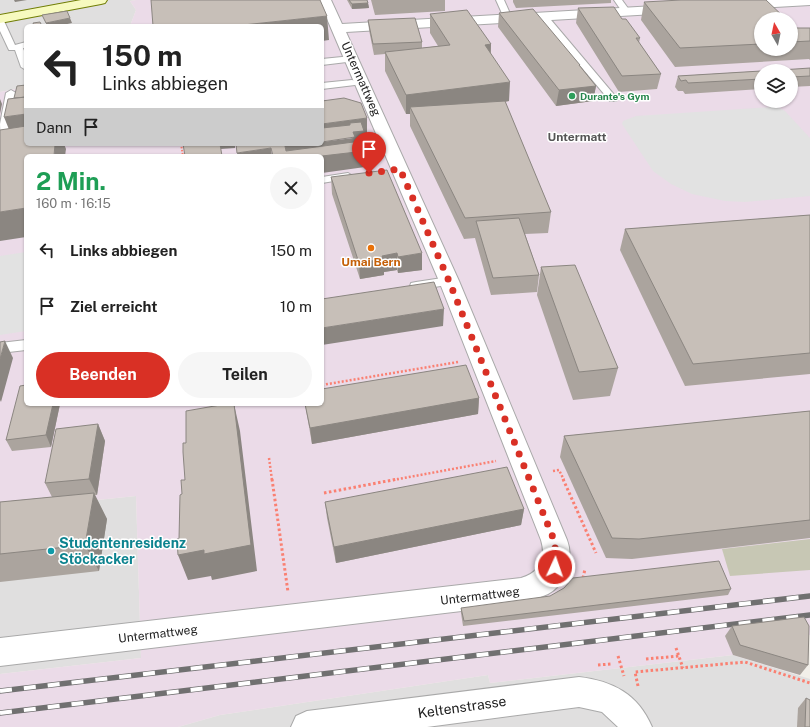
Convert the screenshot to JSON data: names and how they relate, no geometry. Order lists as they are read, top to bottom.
{
  "streets": {
    "street": ["Untermattweg", "Keltenstrasse"]
  },
  "districts": ["Untermatt"],
  "places": ["Durante's Gym", "Umai Bern", "Studentenresidenz Stöckacker"],
  "north": "top",
  "page": {
    "turn": ["150 m", "Links abbiegen"],
    "then": "Dann",
    "heading": ["2 Min.", "160 m · 16:15"],
    "list": [
      {
        "name": "Links abbiegen",
        "value": "150 m"
      },
      {
        "name": "Ziel erreicht",
        "value": "10 m"
      }
    ],
    "buttons": ["Beenden", "Teilen"]
  }
}
